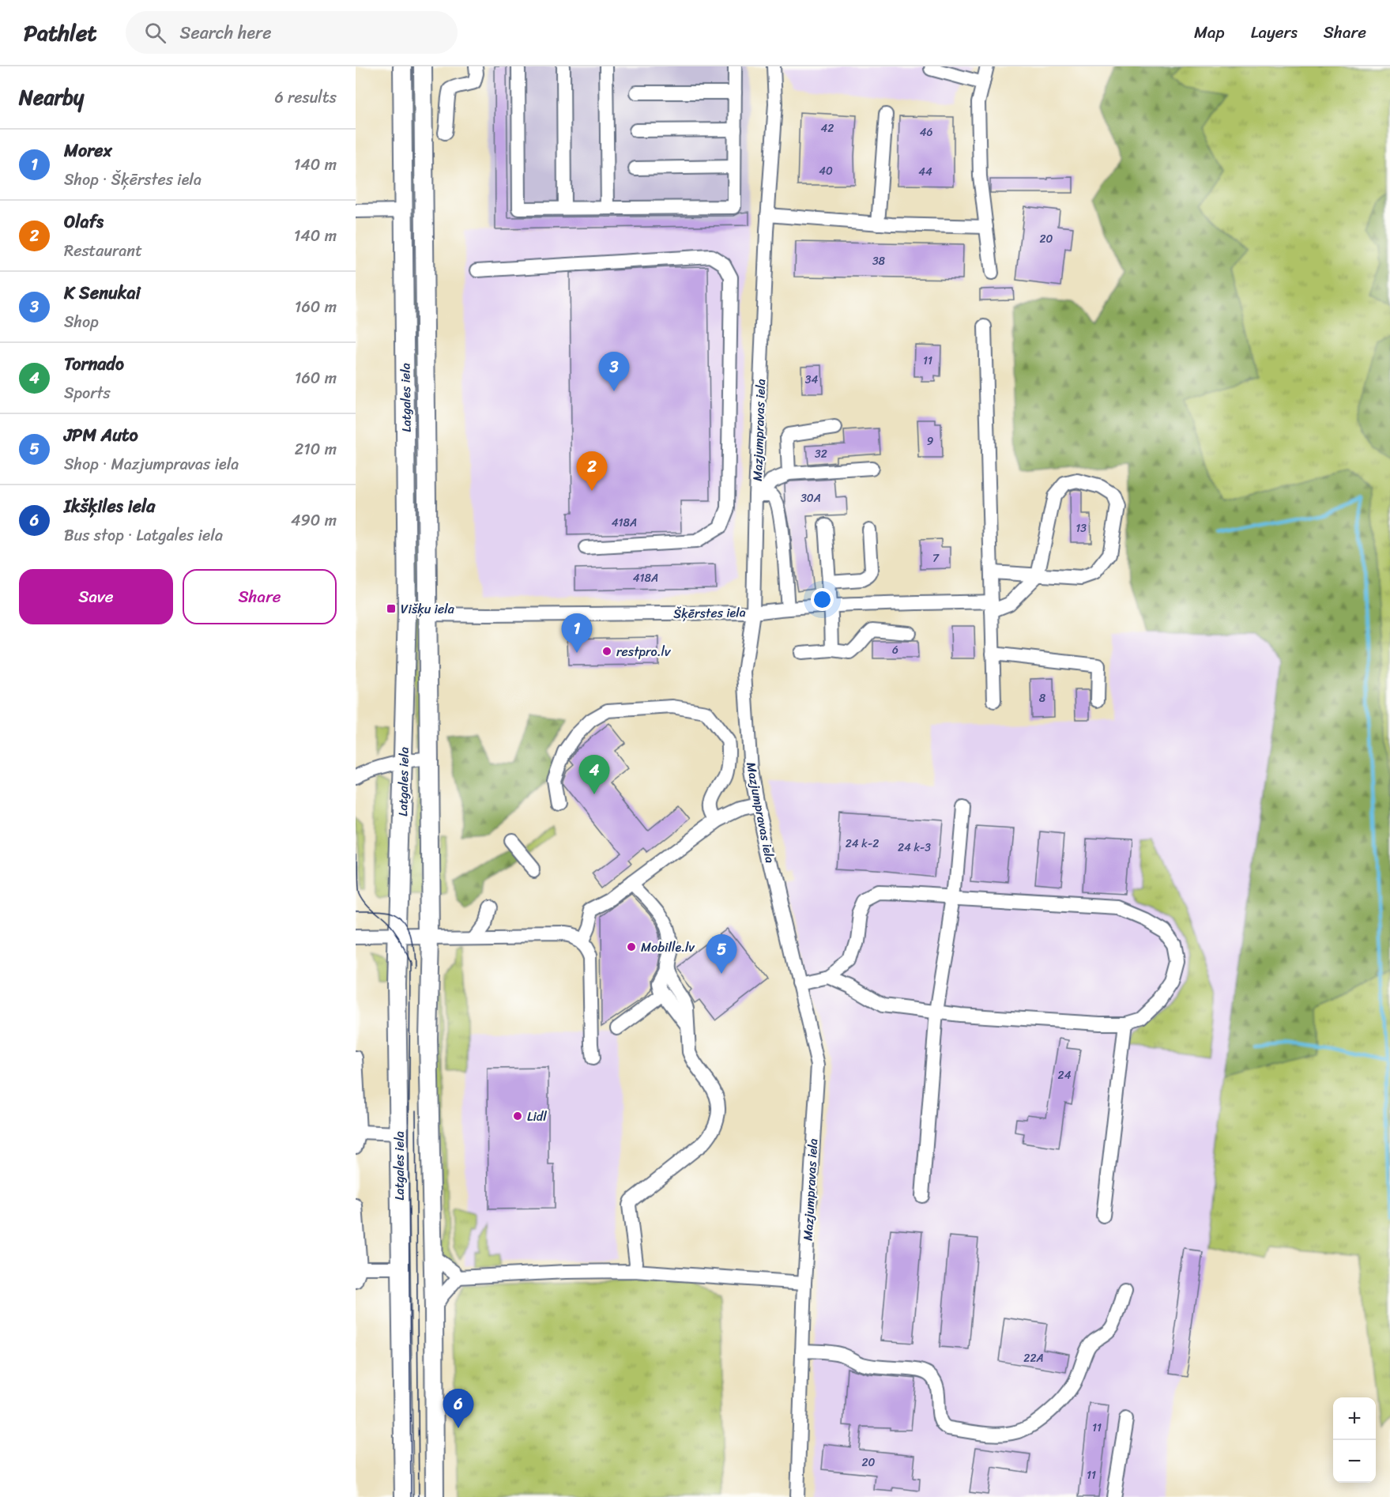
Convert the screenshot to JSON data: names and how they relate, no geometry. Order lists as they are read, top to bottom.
{
  "streets": {
    "highway": ["Latgales iela"],
    "street": ["Mazjumpravas iela", "Šķērstes iela"]
  },
  "crossings": [
    ["Latgales iela", "Šķērstes iela"],
    ["Mazjumpravas iela", "Šķērstes iela"]
  ],
  "places": {
    "transit": ["Višķu iela"],
    "other": ["restpro.lv", "Mobille.lv", "Lidl"]
  },
  "house_numbers": [
    "42",
    "46",
    "40",
    "44",
    "20",
    "38",
    "11",
    "34",
    "9",
    "32",
    "30A",
    "418A",
    "13",
    "7",
    "418A",
    "6",
    "8",
    "24 k-2",
    "24 k-3",
    "24",
    "22A",
    "11",
    "20",
    "11"
  ],
  "page": {
    "header": "Pathlet",
    "search": "Search here",
    "nav": ["Map", "Layers", "Share"],
    "heading": ["Nearby", "6 results"],
    "list": [
      {
        "mark": "1",
        "name": "Morex",
        "note": "Shop · Šķērstes iela",
        "value": "140 m"
      },
      {
        "mark": "2",
        "name": "Olafs",
        "note": "Restaurant",
        "value": "140 m"
      },
      {
        "mark": "3",
        "name": "K Senukai",
        "note": "Shop",
        "value": "160 m"
      },
      {
        "mark": "4",
        "name": "Tornado",
        "note": "Sports",
        "value": "160 m"
      },
      {
        "mark": "5",
        "name": "JPM Auto",
        "note": "Shop · Mazjumpravas iela",
        "value": "210 m"
      },
      {
        "mark": "6",
        "name": "Ikšķiles iela",
        "note": "Bus stop · Latgales iela",
        "value": "490 m"
      }
    ],
    "pins": [
      "3",
      "2",
      "1",
      "4",
      "5",
      "6"
    ],
    "buttons": ["Save", "Share"],
    "map_buttons": ["+", "−"]
  }
}
